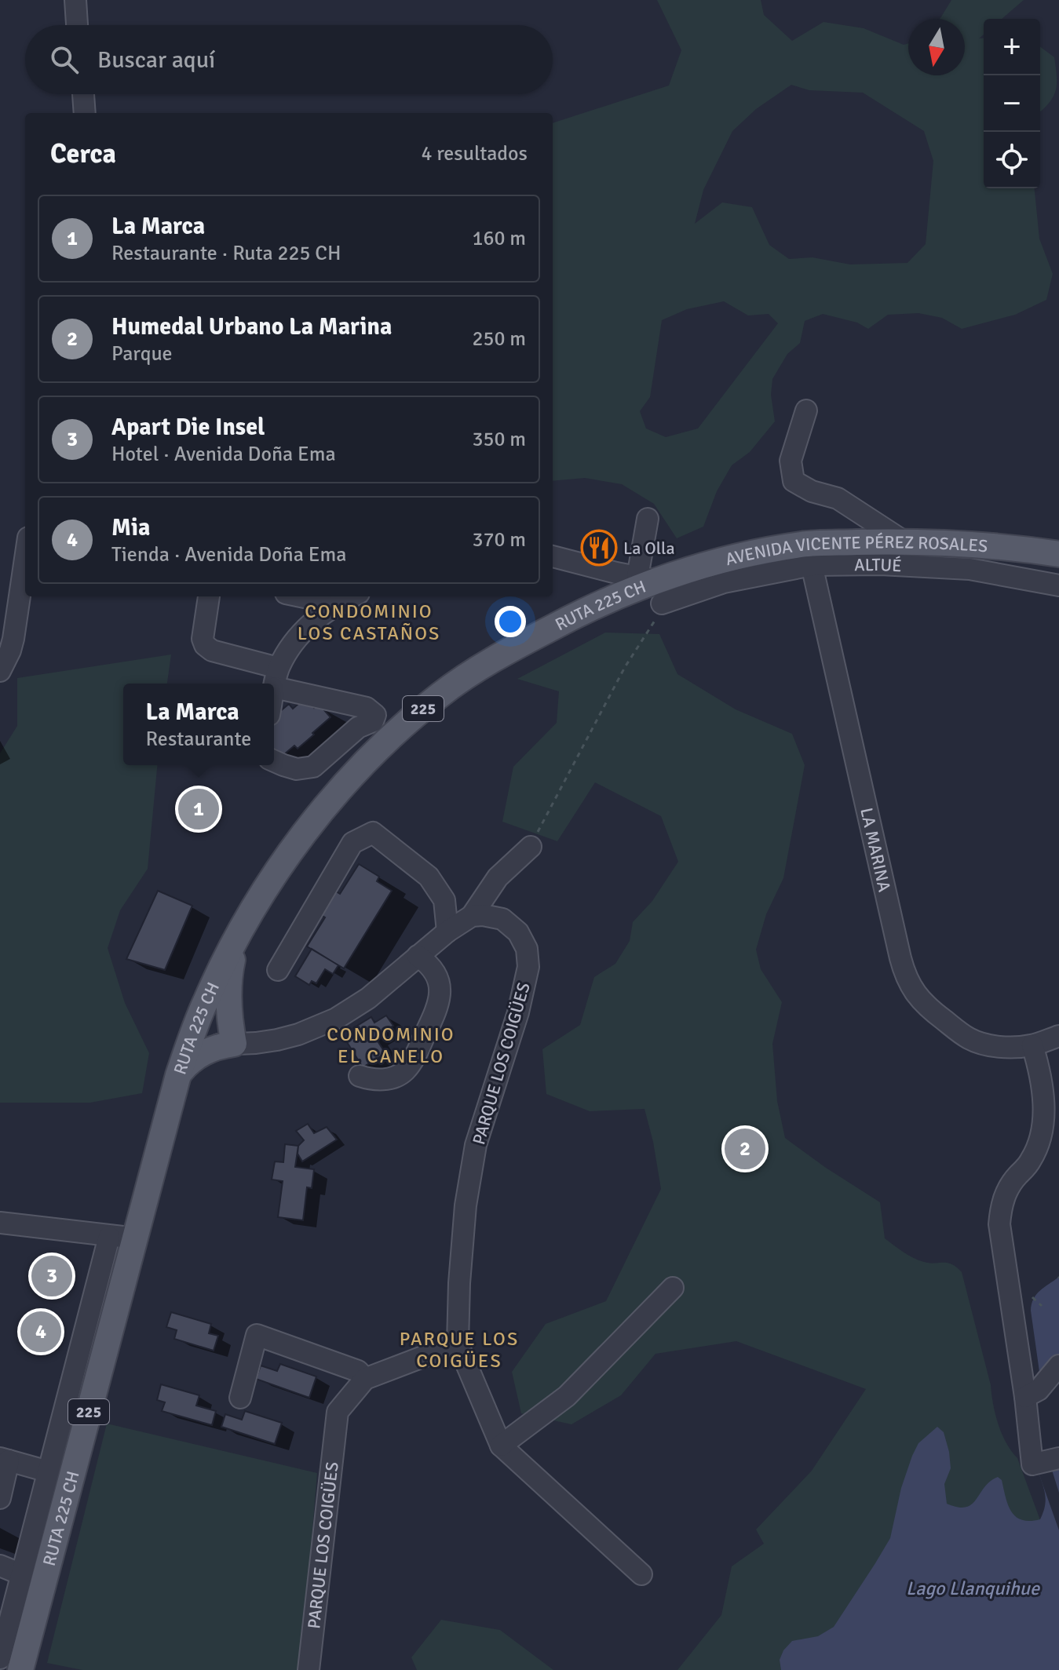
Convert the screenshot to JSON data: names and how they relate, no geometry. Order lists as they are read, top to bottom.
{
  "streets": {
    "main road": ["AVENIDA VICENTE PÉREZ ROSALES", "RUTA 225 CH", "225"],
    "street": ["ALTUÉ", "LA MARINA", "PARQUE LOS COIGÜES"]
  },
  "crossings": [
    ["AVENIDA VICENTE PÉREZ ROSALES", "ALTUÉ"],
    ["AVENIDA VICENTE PÉREZ ROSALES", "RUTA 225 CH"],
    ["AVENIDA VICENTE PÉREZ ROSALES", "LA MARINA"],
    ["ALTUÉ", "LA MARINA"]
  ],
  "districts": ["CONDOMINIO LOS CASTAÑOS", "CONDOMINIO EL CANELO", "PARQUE LOS COIGÜES"],
  "water": ["Lago Llanquihue"],
  "places": {
    "restaurant": ["La Olla"]
  },
  "north": "bottom",
  "page": {
    "map_buttons": ["+", "−"],
    "search": "Buscar aquí",
    "heading": ["Cerca", "4 resultados"],
    "list": [
      {
        "mark": "1",
        "name": "La Marca",
        "note": "Restaurante · Ruta 225 CH",
        "value": "160 m"
      },
      {
        "mark": "2",
        "name": "Humedal Urbano La Marina",
        "note": "Parque",
        "value": "250 m"
      },
      {
        "mark": "3",
        "name": "Apart Die Insel",
        "note": "Hotel · Avenida Doña Ema",
        "value": "350 m"
      },
      {
        "mark": "4",
        "name": "Mia",
        "note": "Tienda · Avenida Doña Ema",
        "value": "370 m"
      }
    ],
    "popup": ["La Marca", "Restaurante"],
    "pins": [
      "1",
      "2",
      "3",
      "4"
    ]
  }
}
